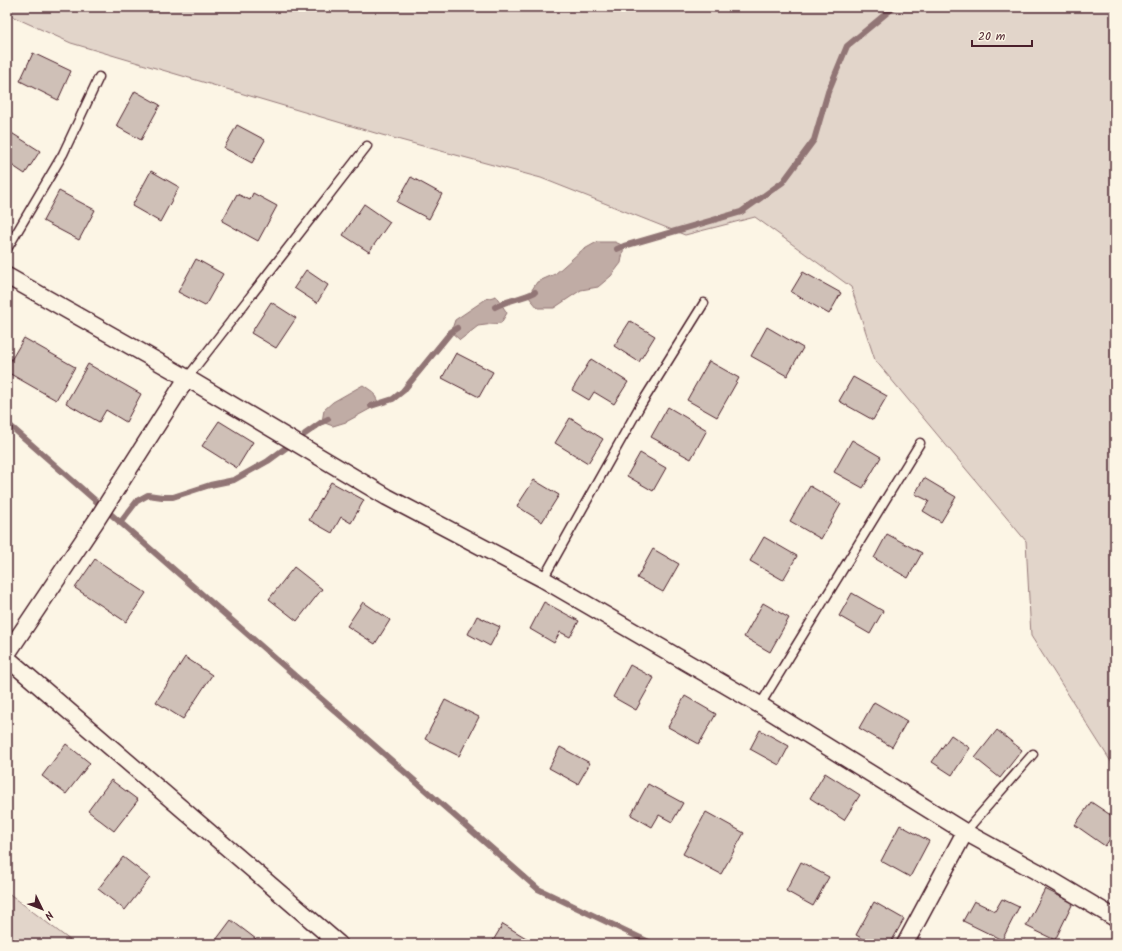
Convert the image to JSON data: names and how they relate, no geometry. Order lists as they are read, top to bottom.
{
  "scale_bar": "20 m",
  "north": "bottom right"
}
